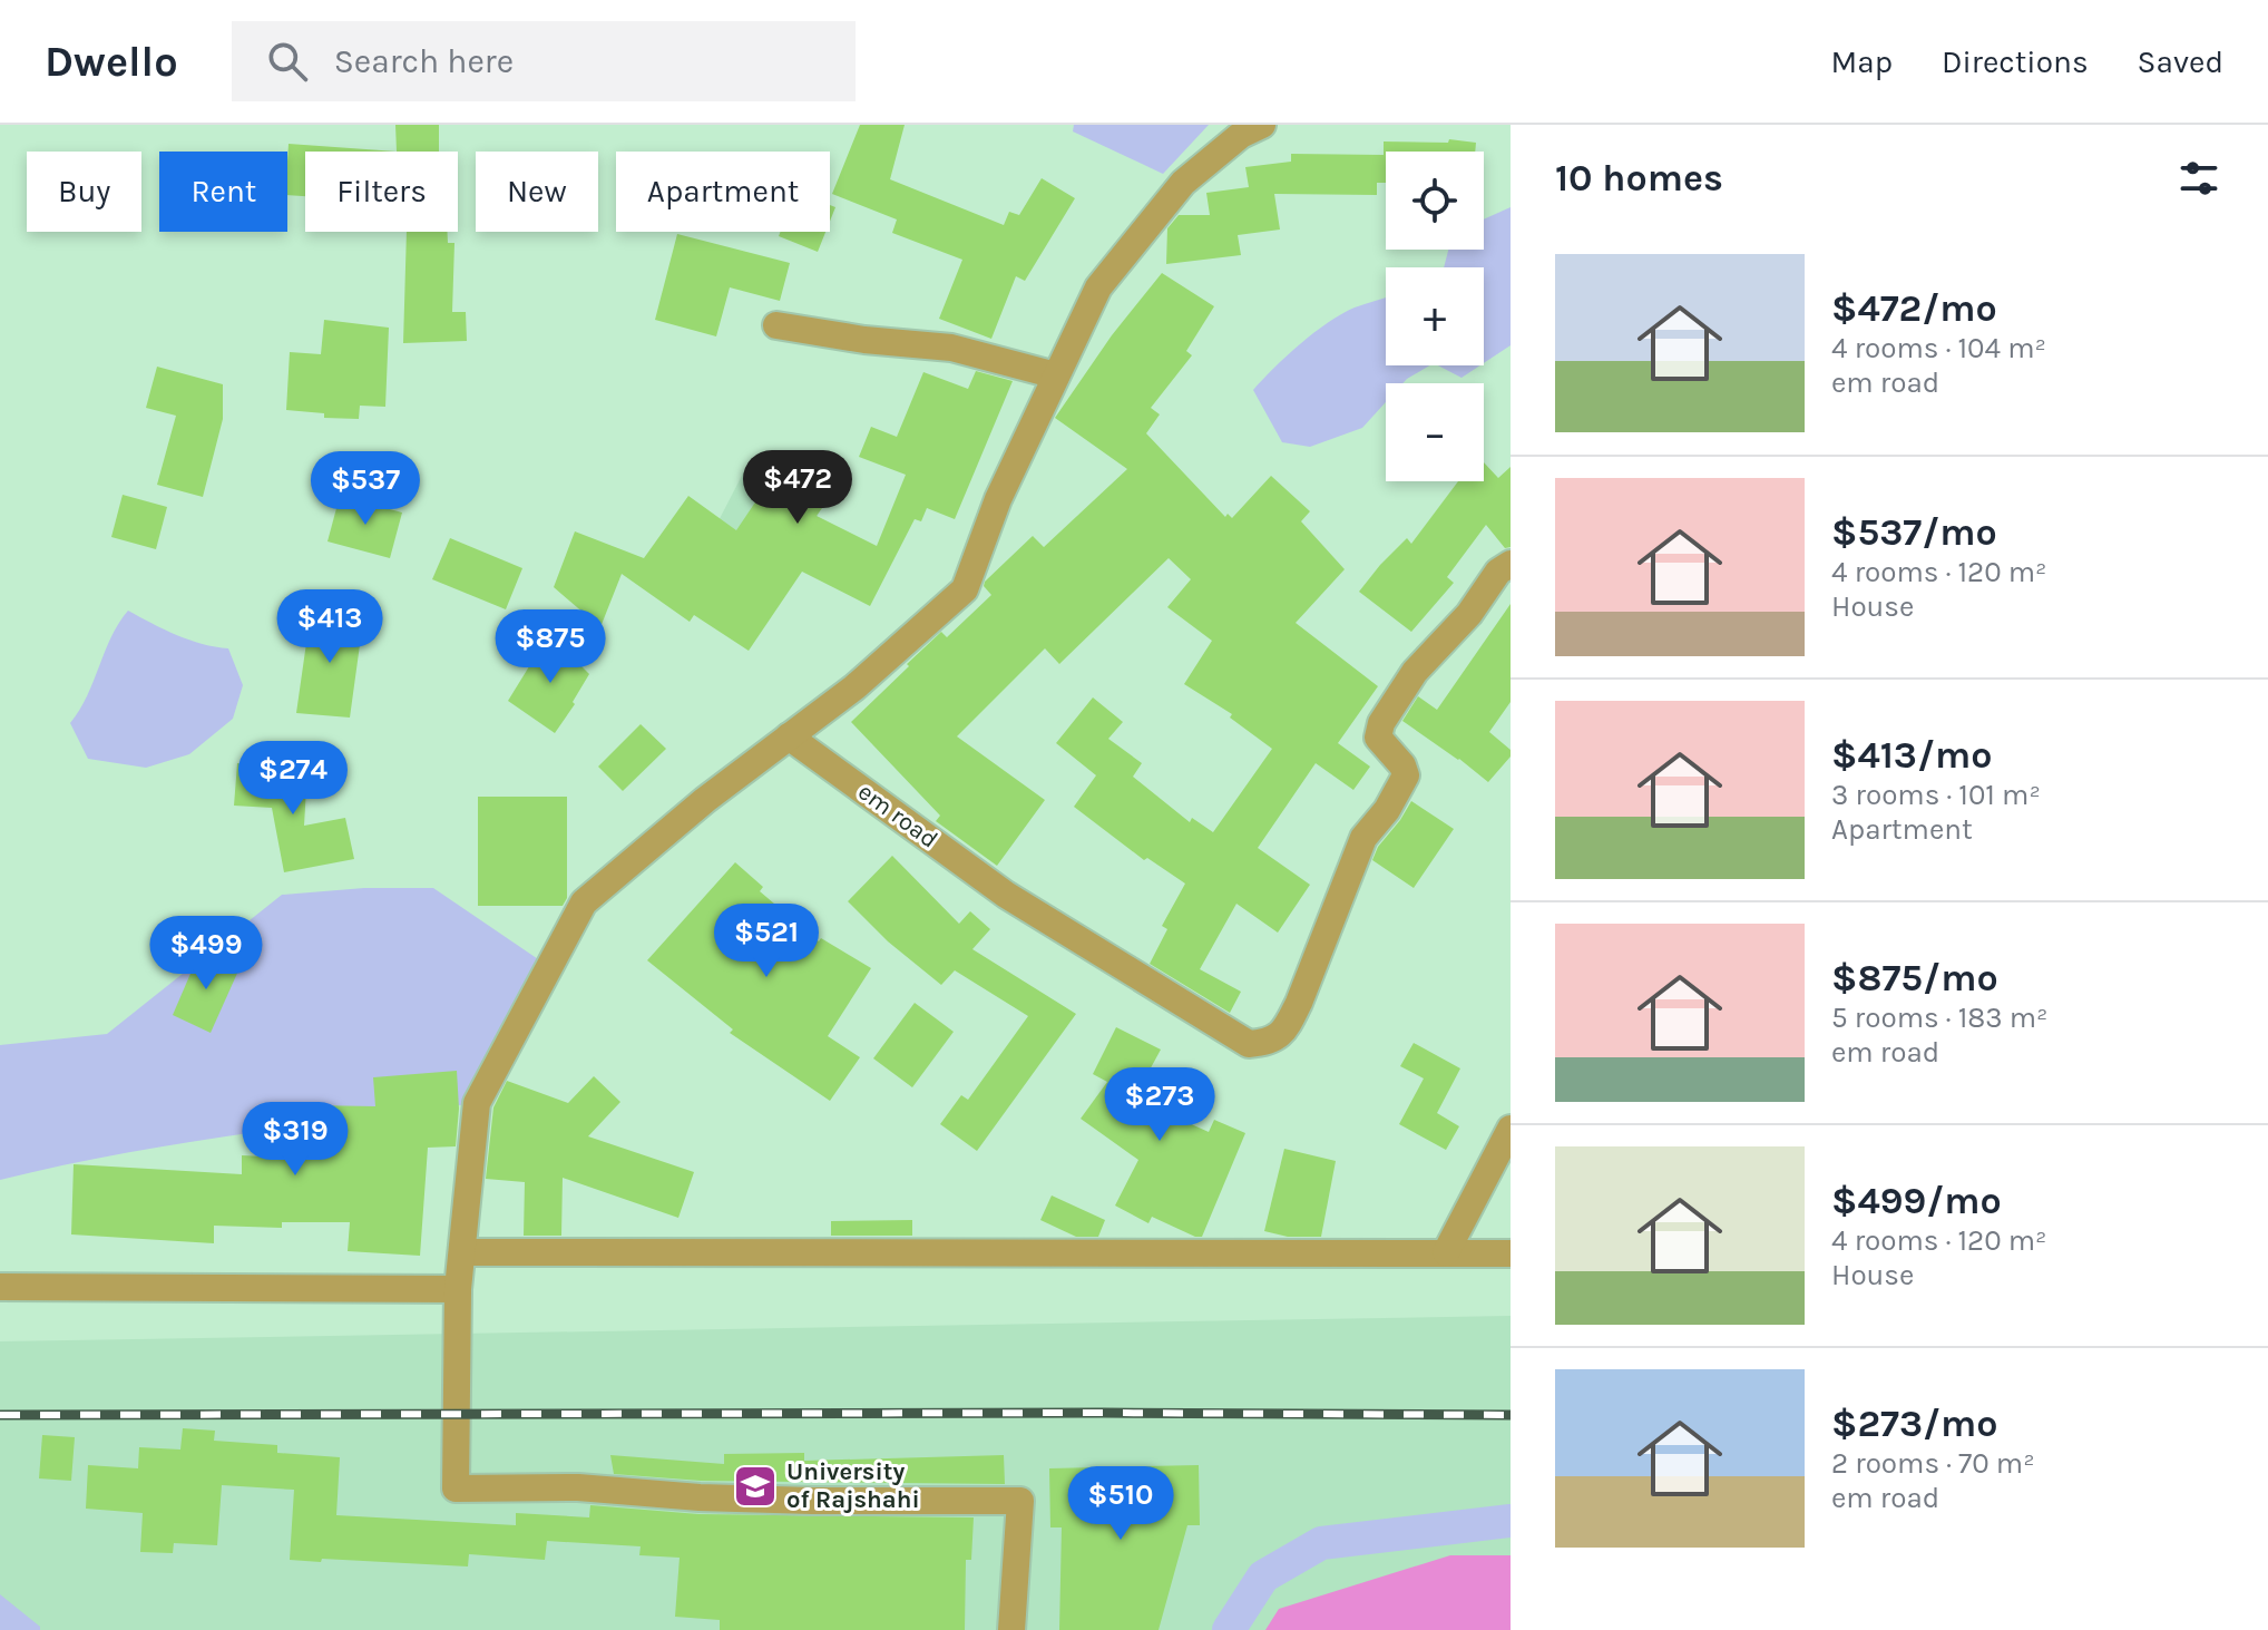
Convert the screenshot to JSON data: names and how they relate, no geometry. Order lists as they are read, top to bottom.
{
  "streets": {
    "street": ["em road"]
  },
  "places": {
    "school or university": ["University of Rajshahi"]
  },
  "page": {
    "header": "Dwello",
    "search": "Search here",
    "nav": ["Map", "Directions", "Saved"],
    "heading": "10 homes",
    "map_buttons": ["+", "−"],
    "chip": [
      "Buy",
      "Rent",
      "Filters",
      "New",
      "Apartment"
    ],
    "list": [
      {
        "name": "$472/mo",
        "note": "4 rooms · 104 m² · em road"
      },
      {
        "name": "$537/mo",
        "note": "4 rooms · 120 m² · House"
      },
      {
        "name": "$413/mo",
        "note": "3 rooms · 101 m² · Apartment"
      },
      {
        "name": "$875/mo",
        "note": "5 rooms · 183 m² · em road"
      },
      {
        "name": "$499/mo",
        "note": "4 rooms · 120 m² · House"
      },
      {
        "name": "$273/mo",
        "note": "2 rooms · 70 m² · em road"
      }
    ],
    "price": [
      "$472",
      "$537",
      "$413",
      "$875",
      "$274",
      "$521",
      "$499",
      "$273",
      "$319",
      "$510"
    ]
  }
}
